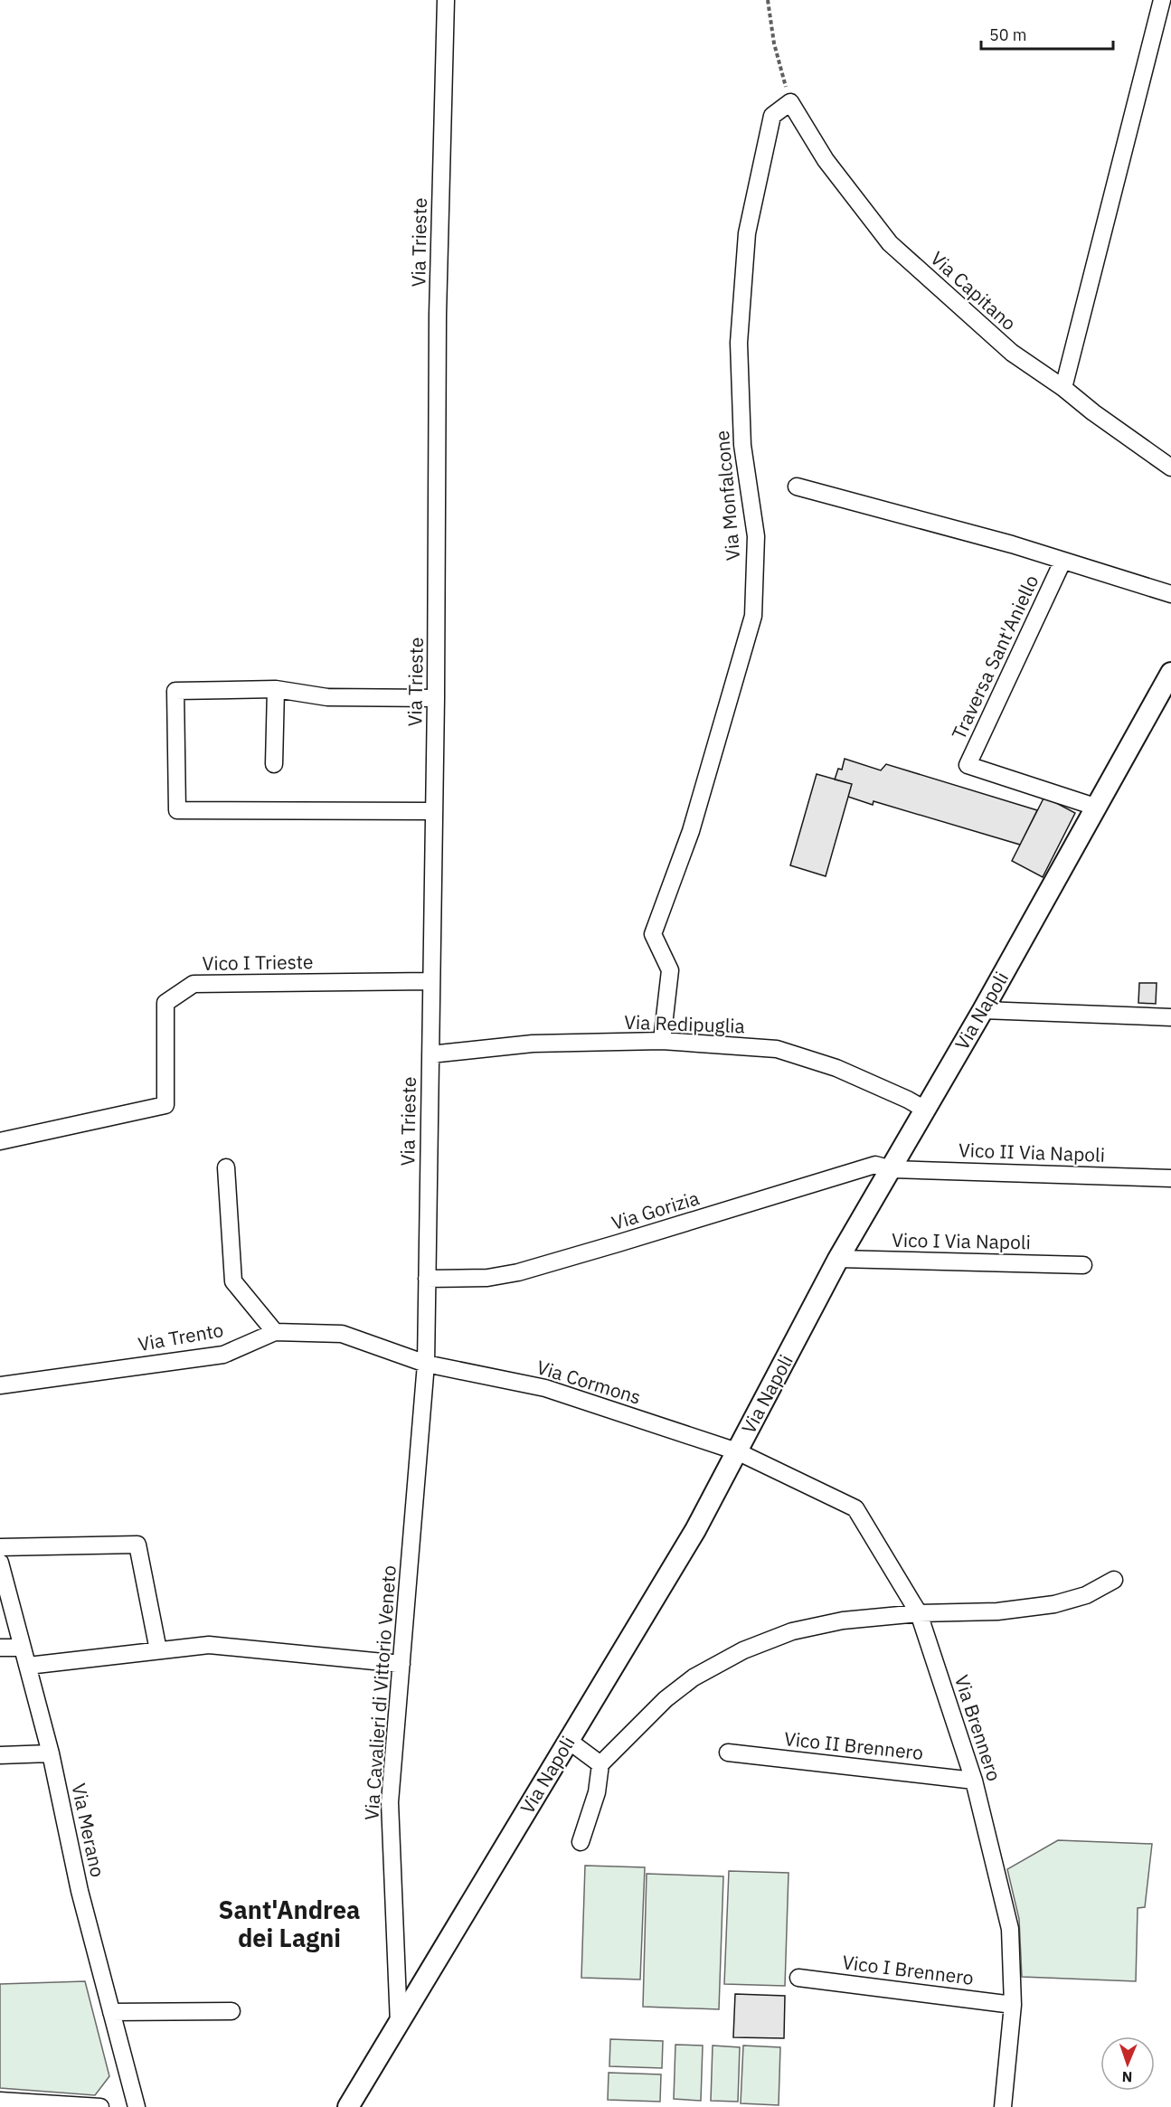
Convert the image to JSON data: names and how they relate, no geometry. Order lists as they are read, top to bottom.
{
  "streets": {
    "street": [
      "Via Trieste",
      "Via Capitano",
      "Via Monfalcone",
      "Traversa Sant'Aniello",
      "Vico I Trieste",
      "Via Napoli",
      "Via Redipuglia",
      "Vico II Via Napoli",
      "Via Gorizia",
      "Vico I Via Napoli",
      "Via Trento",
      "Via Cormons",
      "Via Cavalieri di Vittorio Veneto",
      "Via Brennero",
      "Vico II Brennero",
      "Via Merano",
      "Vico I Brennero"
    ]
  },
  "crossings": [
    ["Via Trieste", "Vico I Trieste"],
    ["Via Trieste", "Via Redipuglia"],
    ["Via Trieste", "Via Gorizia"],
    ["Via Trieste", "Via Trento"],
    ["Via Trieste", "Via Cormons"],
    ["Via Trieste", "Via Cavalieri di Vittorio Veneto"],
    ["Via Capitano", "Via Monfalcone"],
    ["Via Monfalcone", "Via Redipuglia"],
    ["Traversa Sant'Aniello", "Via Napoli"],
    ["Via Napoli", "Via Redipuglia"],
    ["Via Napoli", "Vico II Via Napoli"],
    ["Via Napoli", "Via Gorizia"],
    ["Via Napoli", "Vico I Via Napoli"],
    ["Via Napoli", "Via Cormons"],
    ["Via Napoli", "Via Cavalieri di Vittorio Veneto"],
    ["Via Napoli", "Via Brennero"],
    ["Vico II Via Napoli", "Via Gorizia"],
    ["Via Trento", "Via Cormons"],
    ["Via Trento", "Via Cavalieri di Vittorio Veneto"],
    ["Via Cormons", "Via Cavalieri di Vittorio Veneto"],
    ["Via Cormons", "Via Brennero"],
    ["Via Brennero", "Vico II Brennero"],
    ["Via Brennero", "Vico I Brennero"]
  ],
  "districts": ["Sant'Andrea dei Lagni"],
  "scale_bar": "50 m",
  "north": "bottom"
}
